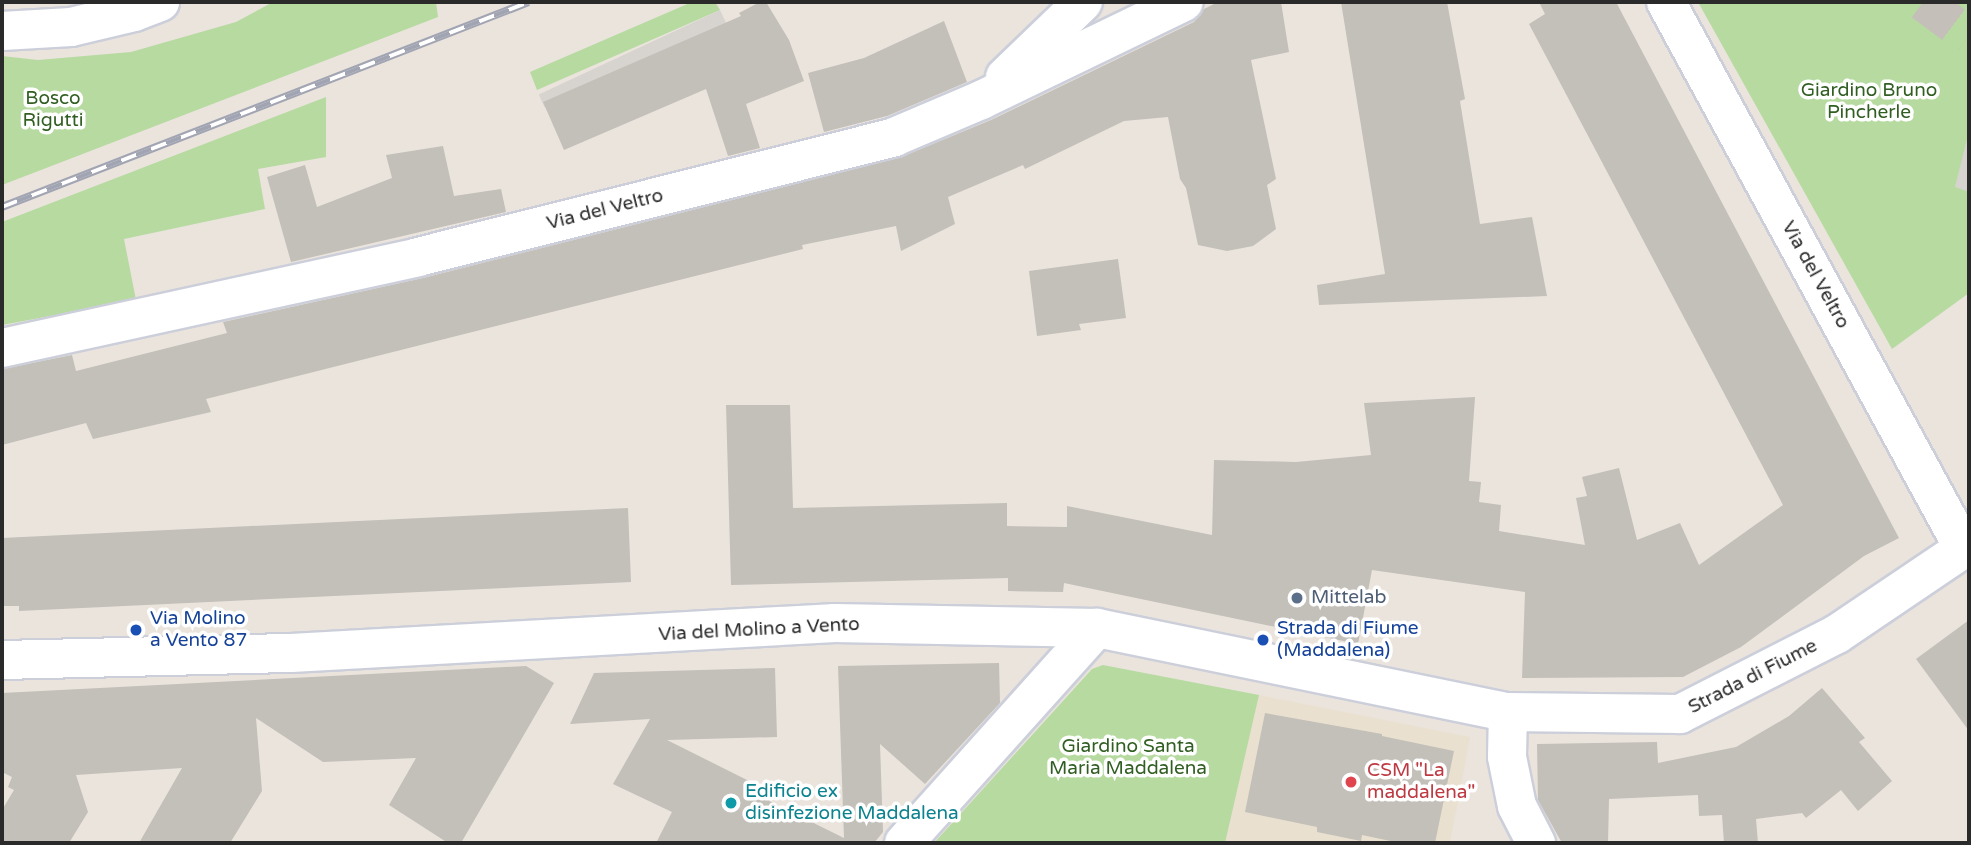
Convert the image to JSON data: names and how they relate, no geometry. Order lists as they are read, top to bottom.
{
  "streets": {
    "street": ["Via del Veltro", "Via del Molino a Vento", "Strada di Fiume"]
  },
  "crossings": [
    ["Via del Veltro", "Strada di Fiume"],
    ["Via del Molino a Vento", "Strada di Fiume"]
  ],
  "parks": ["Giardino Bruno Pincherle", "Bosco Rigutti", "Giardino Santa Maria Maddalena"],
  "places": [
    "Mittelab",
    "Via Molino a Vento 87",
    "Strada di Fiume (Maddalena)",
    "CSM \"La maddalena\"",
    "Edificio ex disinfezione Maddalena"
  ]
}
